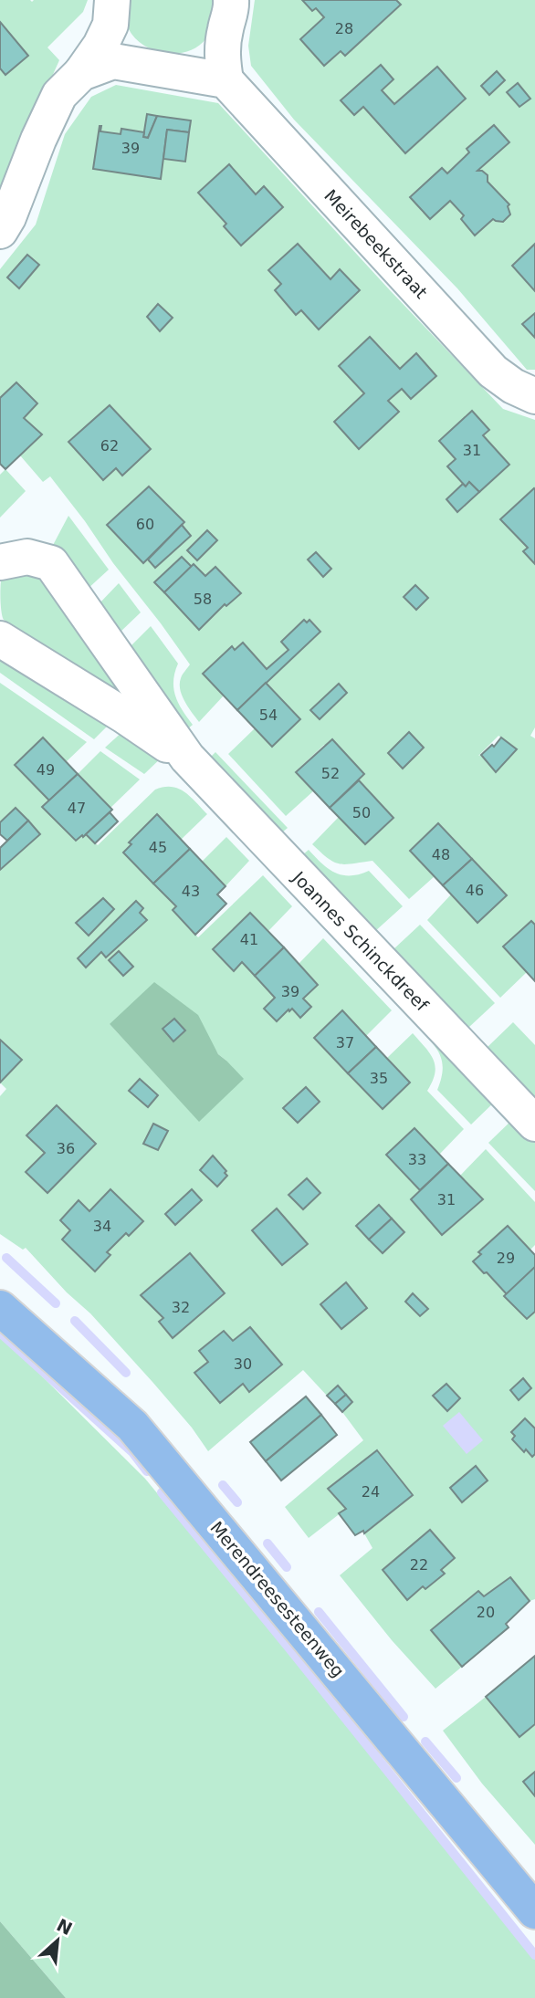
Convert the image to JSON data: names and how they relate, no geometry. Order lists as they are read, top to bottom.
{
  "streets": {
    "main road": ["Merendreesesteenweg"],
    "street": ["Meirebeekstraat", "Joannes Schinckdreef"]
  },
  "house_numbers": [
    "28",
    "39",
    "62",
    "31",
    "60",
    "58",
    "54",
    "49",
    "52",
    "47",
    "50",
    "45",
    "48",
    "46",
    "43",
    "41",
    "39",
    "37",
    "35",
    "36",
    "33",
    "31",
    "34",
    "29",
    "32",
    "30",
    "24",
    "22",
    "20"
  ],
  "north": "top right"
}
